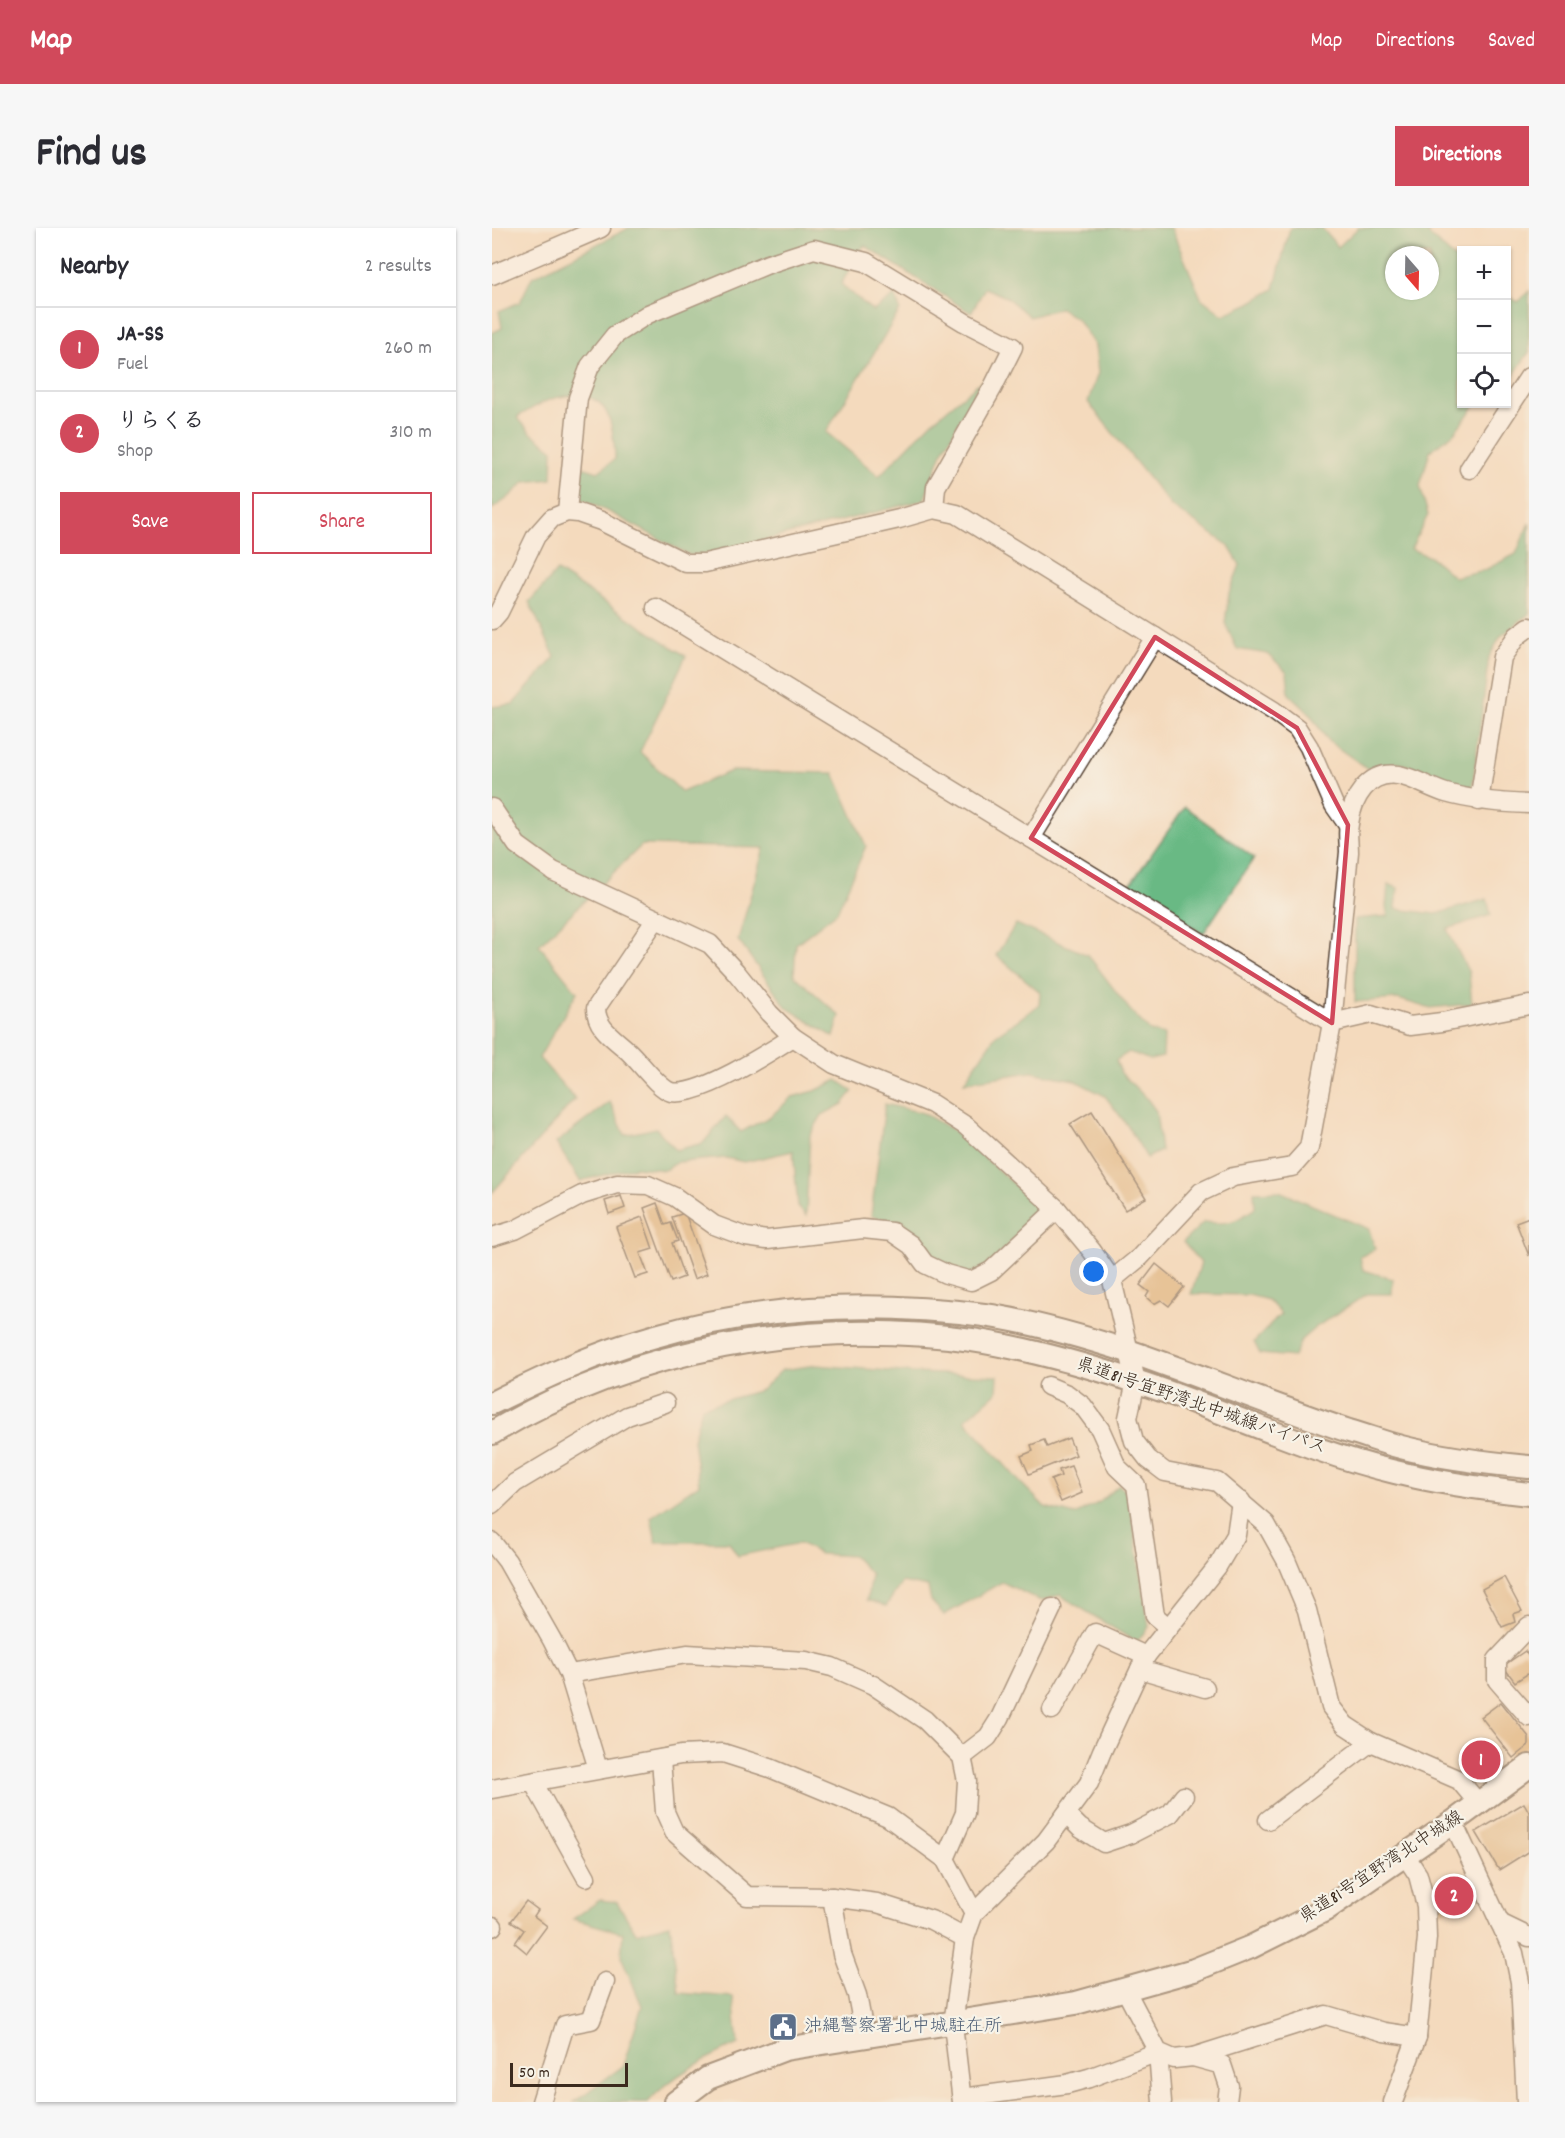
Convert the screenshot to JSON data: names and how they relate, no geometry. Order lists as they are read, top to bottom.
{
  "streets": {
    "main road": ["県道81号宜野湾北中城線バイパス", "県道81号宜野湾北中城線"]
  },
  "places": {
    "public building": ["沖縄警察署北中城駐在所"]
  },
  "scale_bar": "50 m",
  "north": "bottom",
  "page": {
    "header": "Map",
    "nav": ["Map", "Directions", "Saved"],
    "title": "Find us",
    "buttons": [
      "Directions",
      ["Save", "Share"]
    ],
    "heading": ["Nearby", "2 results"],
    "map_buttons": ["+", "−"],
    "list": [
      {
        "mark": "1",
        "name": "JA-SS",
        "note": "Fuel",
        "value": "260 m"
      },
      {
        "mark": "2",
        "name": "りらくる",
        "note": "Shop",
        "value": "310 m"
      }
    ],
    "pins": ["1", "2"],
    "scale": "50 m"
  }
}
